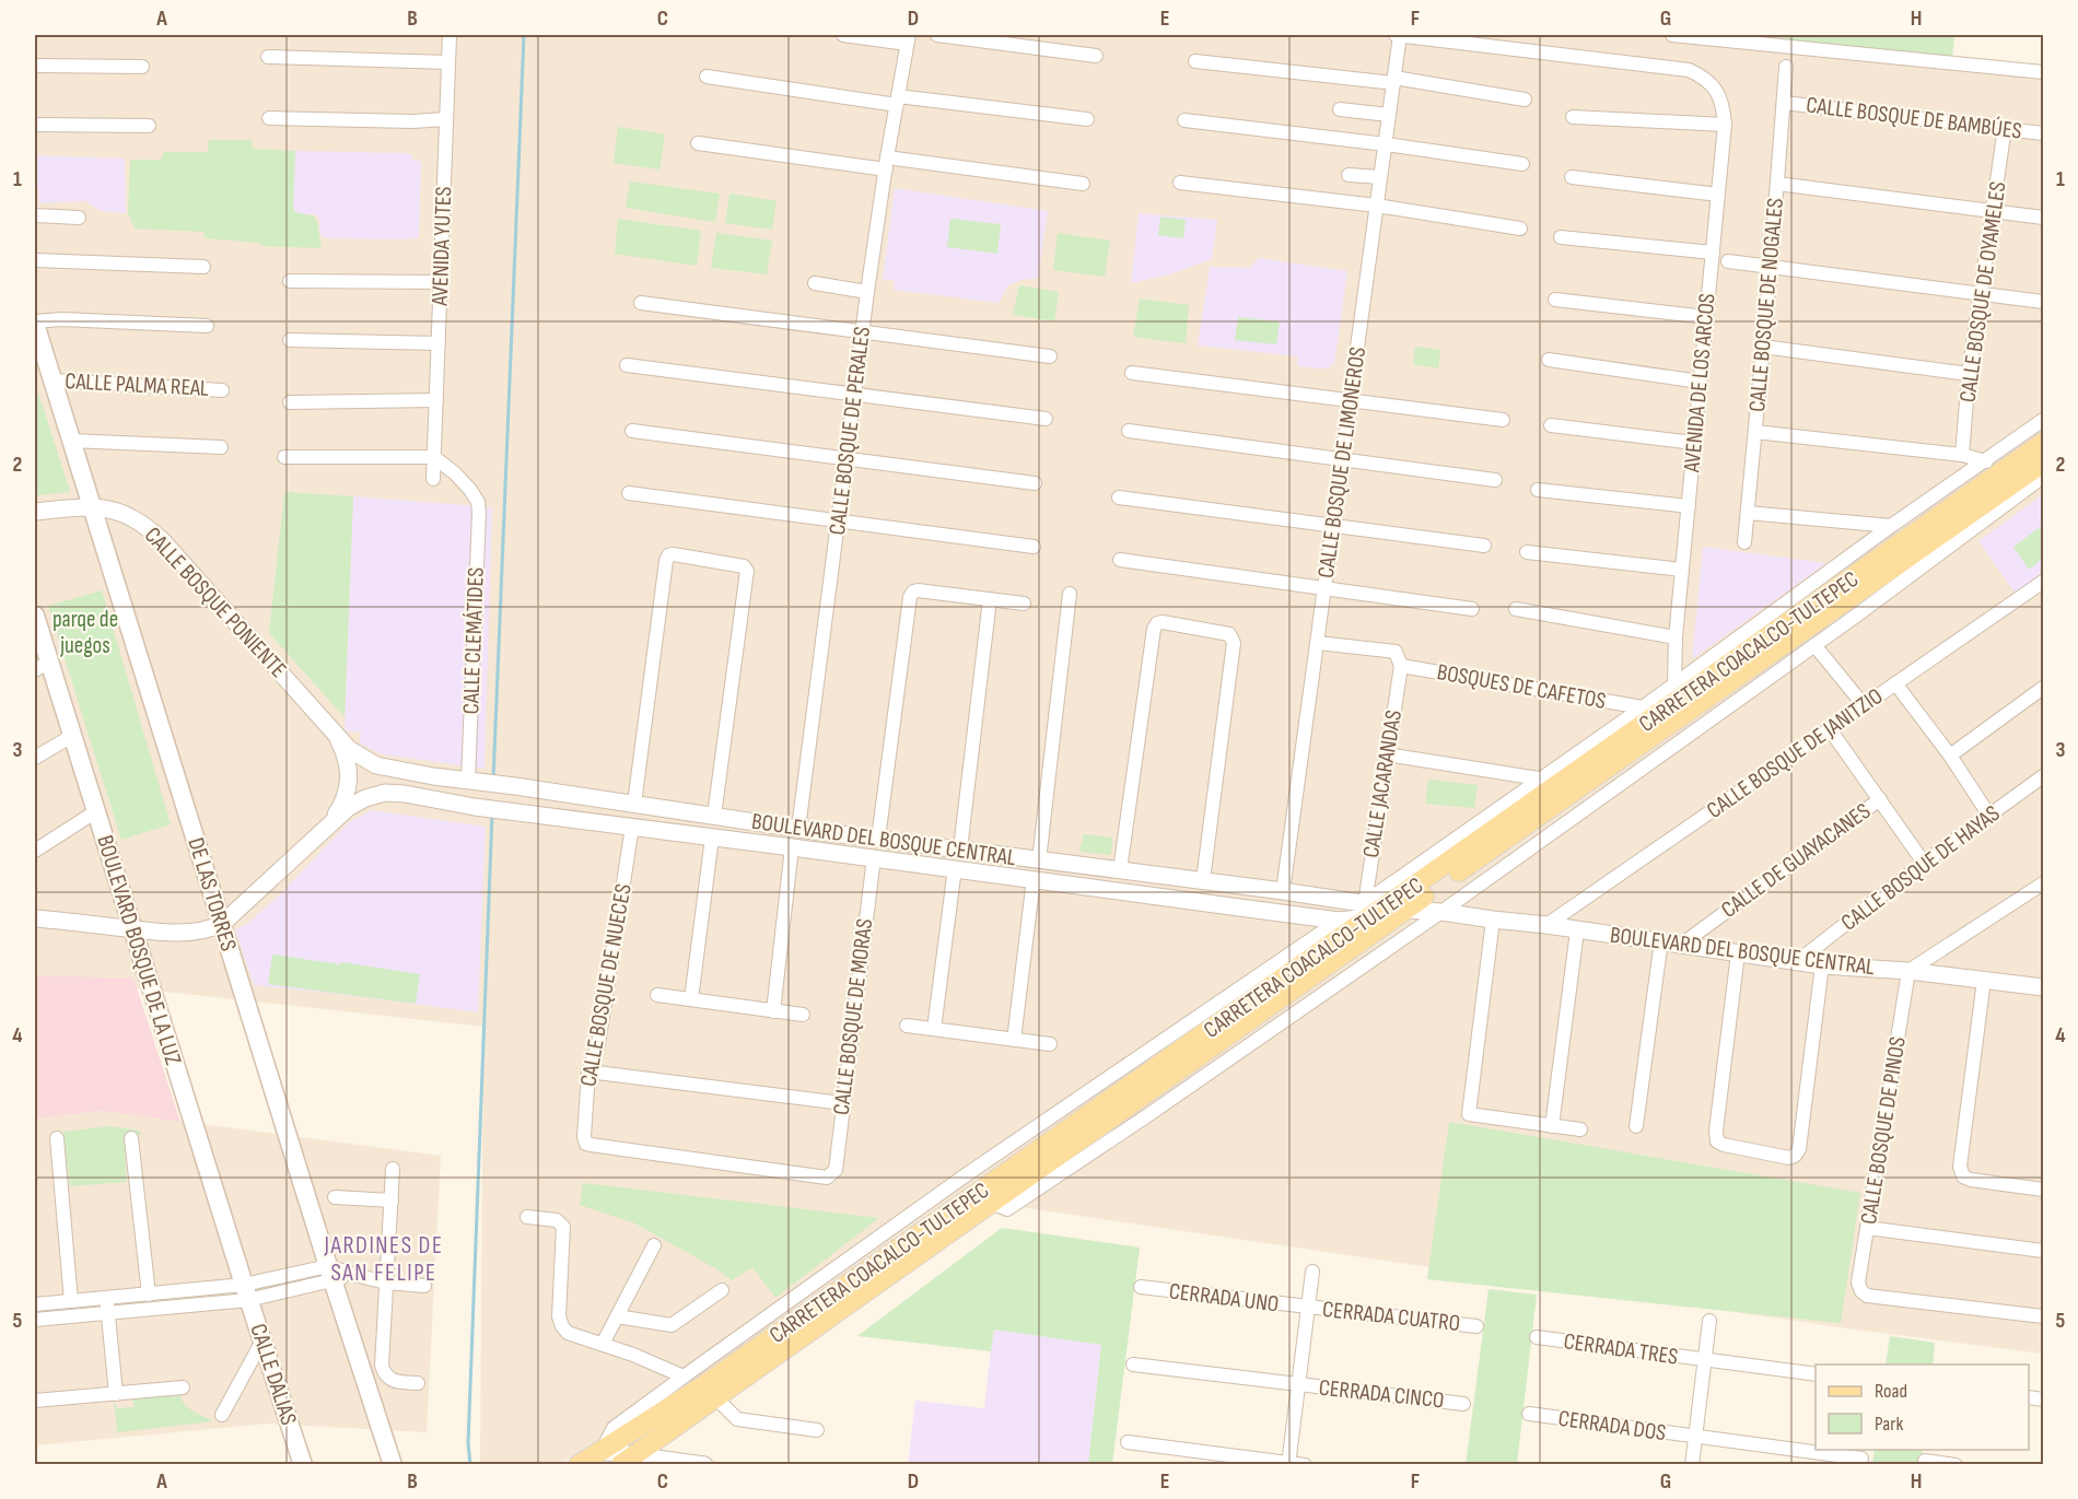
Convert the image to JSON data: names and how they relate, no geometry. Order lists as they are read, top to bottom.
{
  "streets": {
    "main road": [
      "CARRETERA COACALCO-TULTEPEC",
      "DE LAS TORRES",
      "BOULEVARD BOSQUE DE LA LUZ",
      "CALLE DALIAS"
    ],
    "street": [
      "CALLE BOSQUE DE BAMBÚES",
      "AVENIDA YUTES",
      "CALLE BOSQUE DE OYAMELES",
      "CALLE BOSQUE DE NOGALES",
      "AVENIDA DE LOS ARCOS",
      "CALLE PALMA REAL",
      "CALLE BOSQUE DE PERALES",
      "CALLE BOSQUE DE LIMONEROS",
      "CALLE BOSQUE PONIENTE",
      "CALLE CLEMÁTIDES",
      "BOSQUES DE CAFETOS",
      "CALLE BOSQUE DE JANITZIO",
      "CALLE JACARANDAS",
      "BOULEVARD DEL BOSQUE CENTRAL",
      "CALLE DE GUAYACANES",
      "CALLE BOSQUE DE HAYAS",
      "CALLE BOSQUE DE NUECES",
      "CALLE BOSQUE DE MORAS",
      "CALLE BOSQUE DE PINOS",
      "CERRADA UNO",
      "CERRADA CUATRO",
      "CERRADA TRES",
      "CERRADA CINCO",
      "CERRADA DOS"
    ]
  },
  "crossings": [
    ["CALLE BOSQUE DE BAMBÚES", "CALLE BOSQUE DE OYAMELES"],
    ["CALLE BOSQUE DE BAMBÚES", "CALLE BOSQUE DE NOGALES"],
    ["AVENIDA YUTES", "CALLE CLEMÁTIDES"],
    ["AVENIDA DE LOS ARCOS", "CALLE BOSQUE DE LIMONEROS"],
    ["CALLE PALMA REAL", "DE LAS TORRES"],
    ["CALLE BOSQUE DE PERALES", "BOULEVARD DEL BOSQUE CENTRAL"],
    ["CALLE BOSQUE DE LIMONEROS", "BOULEVARD DEL BOSQUE CENTRAL"],
    ["CALLE BOSQUE PONIENTE", "BOULEVARD DEL BOSQUE CENTRAL"],
    ["CALLE BOSQUE PONIENTE", "DE LAS TORRES"],
    ["CALLE CLEMÁTIDES", "BOULEVARD DEL BOSQUE CENTRAL"],
    ["CARRETERA COACALCO-TULTEPEC", "CALLE JACARANDAS"],
    ["CARRETERA COACALCO-TULTEPEC", "BOULEVARD DEL BOSQUE CENTRAL"],
    ["BOSQUES DE CAFETOS", "CALLE JACARANDAS"],
    ["CALLE BOSQUE DE JANITZIO", "BOULEVARD DEL BOSQUE CENTRAL"],
    ["CALLE JACARANDAS", "BOULEVARD DEL BOSQUE CENTRAL"],
    ["BOULEVARD DEL BOSQUE CENTRAL", "CALLE DE GUAYACANES"],
    ["BOULEVARD DEL BOSQUE CENTRAL", "CALLE BOSQUE DE HAYAS"],
    ["BOULEVARD DEL BOSQUE CENTRAL", "CALLE BOSQUE DE NUECES"],
    ["BOULEVARD DEL BOSQUE CENTRAL", "CALLE BOSQUE DE MORAS"],
    ["BOULEVARD DEL BOSQUE CENTRAL", "CALLE BOSQUE DE PINOS"],
    ["BOULEVARD BOSQUE DE LA LUZ", "CALLE DALIAS"],
    ["CALLE BOSQUE DE NUECES", "CALLE BOSQUE DE MORAS"],
    ["CERRADA UNO", "CERRADA CUATRO"]
  ],
  "districts": ["JARDINES DE SAN FELIPE"],
  "parks": ["parqe de juegos"],
  "legend": ["Road", "Park"],
  "grid": {
    "columns": [
      "A",
      "B",
      "C",
      "D",
      "E",
      "F",
      "G",
      "H"
    ],
    "rows": [
      "1",
      "2",
      "3",
      "4",
      "5"
    ]
  }
}
